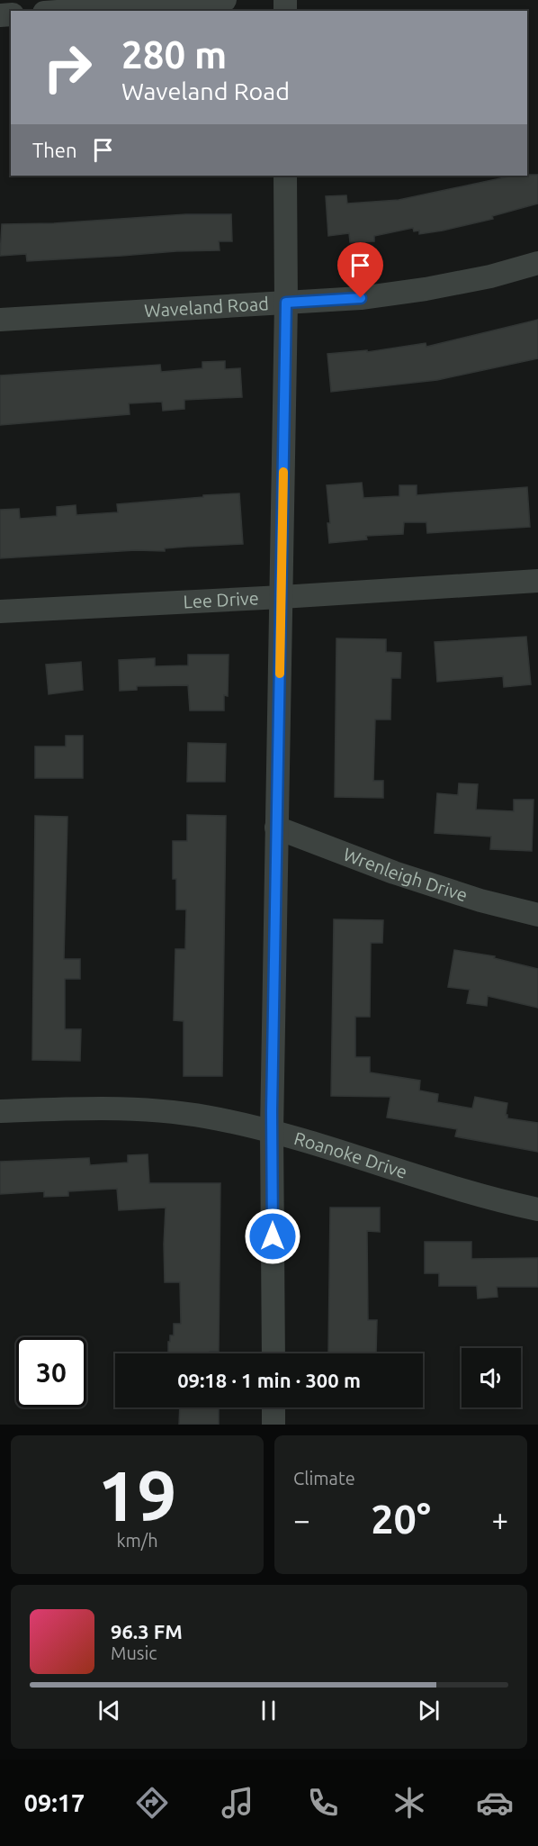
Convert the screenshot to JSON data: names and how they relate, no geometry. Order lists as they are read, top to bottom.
{
  "streets": {
    "street": [
      "Waveland Road",
      "Lee Drive",
      "Wrenleigh Drive",
      "Roanoke Drive"
    ]
  },
  "page": {
    "turn": ["280 m", "Waveland Road"],
    "then": "Then",
    "limit": "30",
    "trip": "09:18 · 1 min · 300 m",
    "tile": [
      ["19", "km/h"],
      "Climate"
    ],
    "heat": ["−", "20°", "+"],
    "song": ["96.3 FM", "Music"],
    "tabs": "09:17"
  }
}
